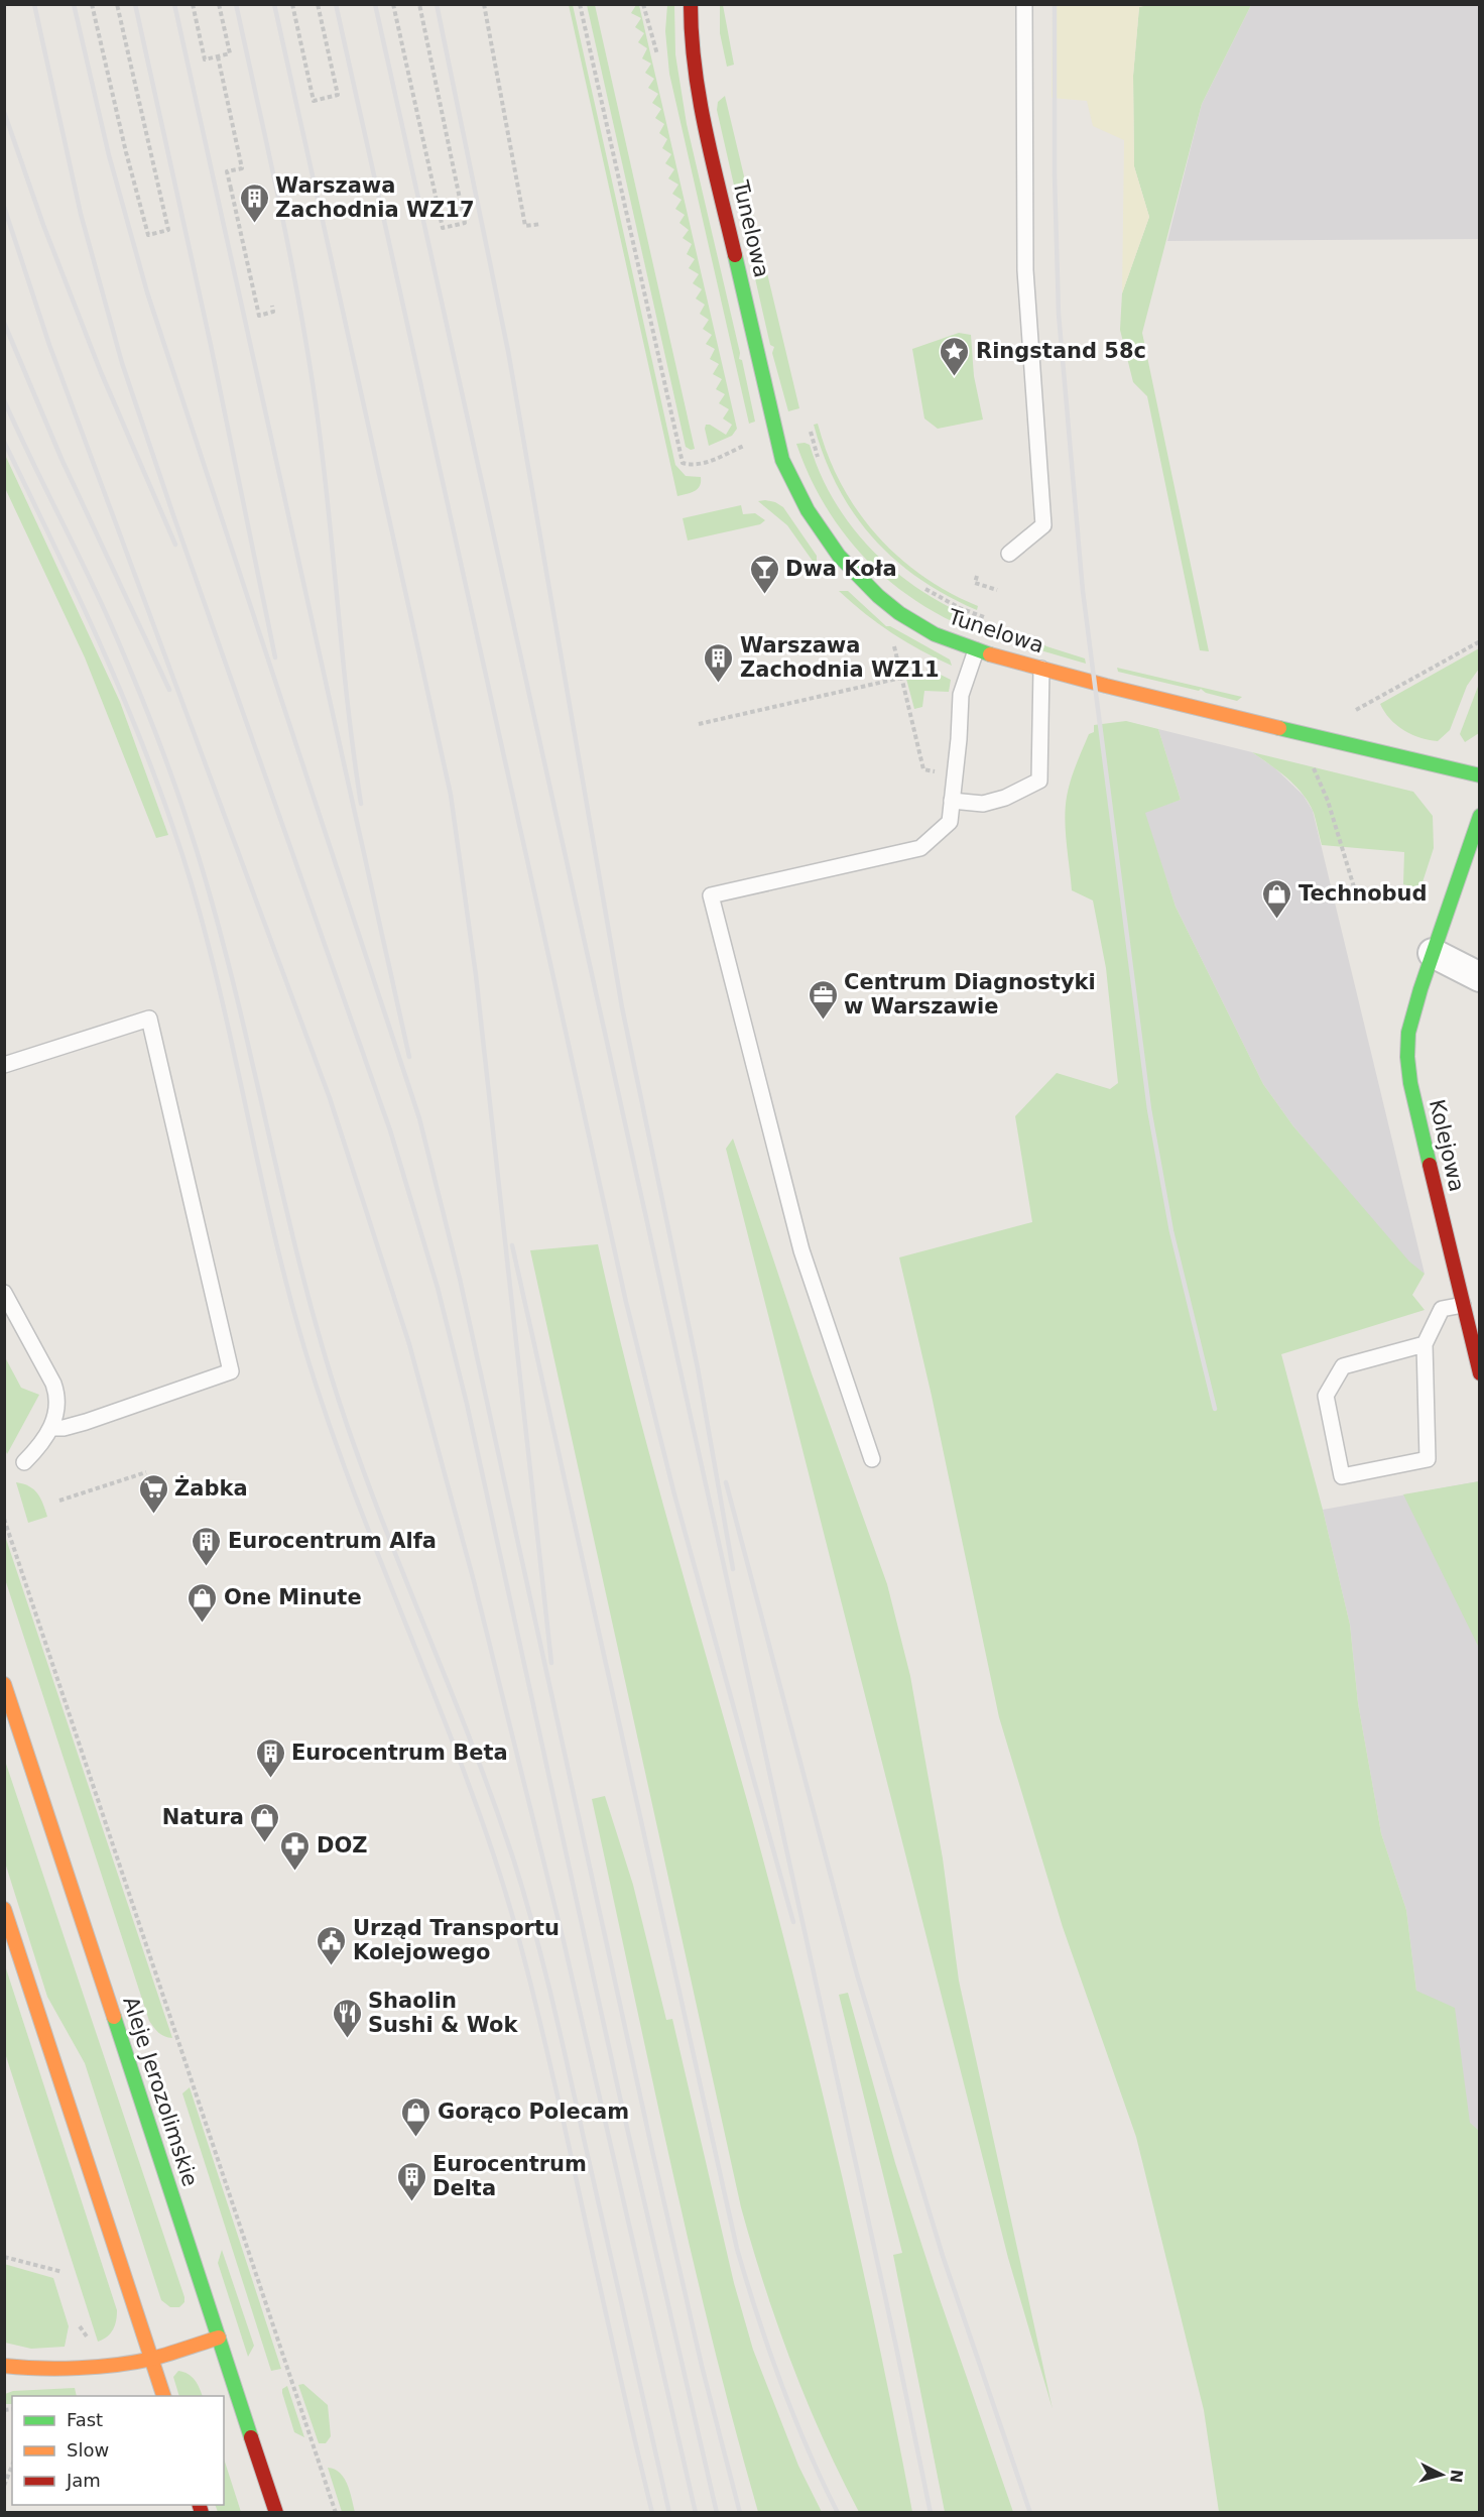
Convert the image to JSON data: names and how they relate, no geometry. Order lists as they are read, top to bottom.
{
  "streets": {
    "street": ["Tunelowa", "Kolejowa", "Aleje Jerozolimskie"]
  },
  "places": {
    "building": [
      "Warszawa Zachodnia WZ17",
      "Warszawa Zachodnia WZ11",
      "Eurocentrum Alfa",
      "Eurocentrum Beta",
      "Eurocentrum Delta"
    ],
    "place": ["Ringstand 58c"],
    "bar": ["Dwa Koła"],
    "shop": [
      "Technobud",
      "One Minute",
      "Natura",
      "Gorąco Polecam"
    ],
    "office": ["Centrum Diagnostyki w Warszawie"],
    "supermarket": ["Żabka"],
    "pharmacy": ["DOZ"],
    "public building": ["Urząd Transportu Kolejowego"],
    "restaurant": ["Shaolin Sushi & Wok"]
  },
  "legend": ["Fast", "Slow", "Jam"],
  "north": "right"
}
